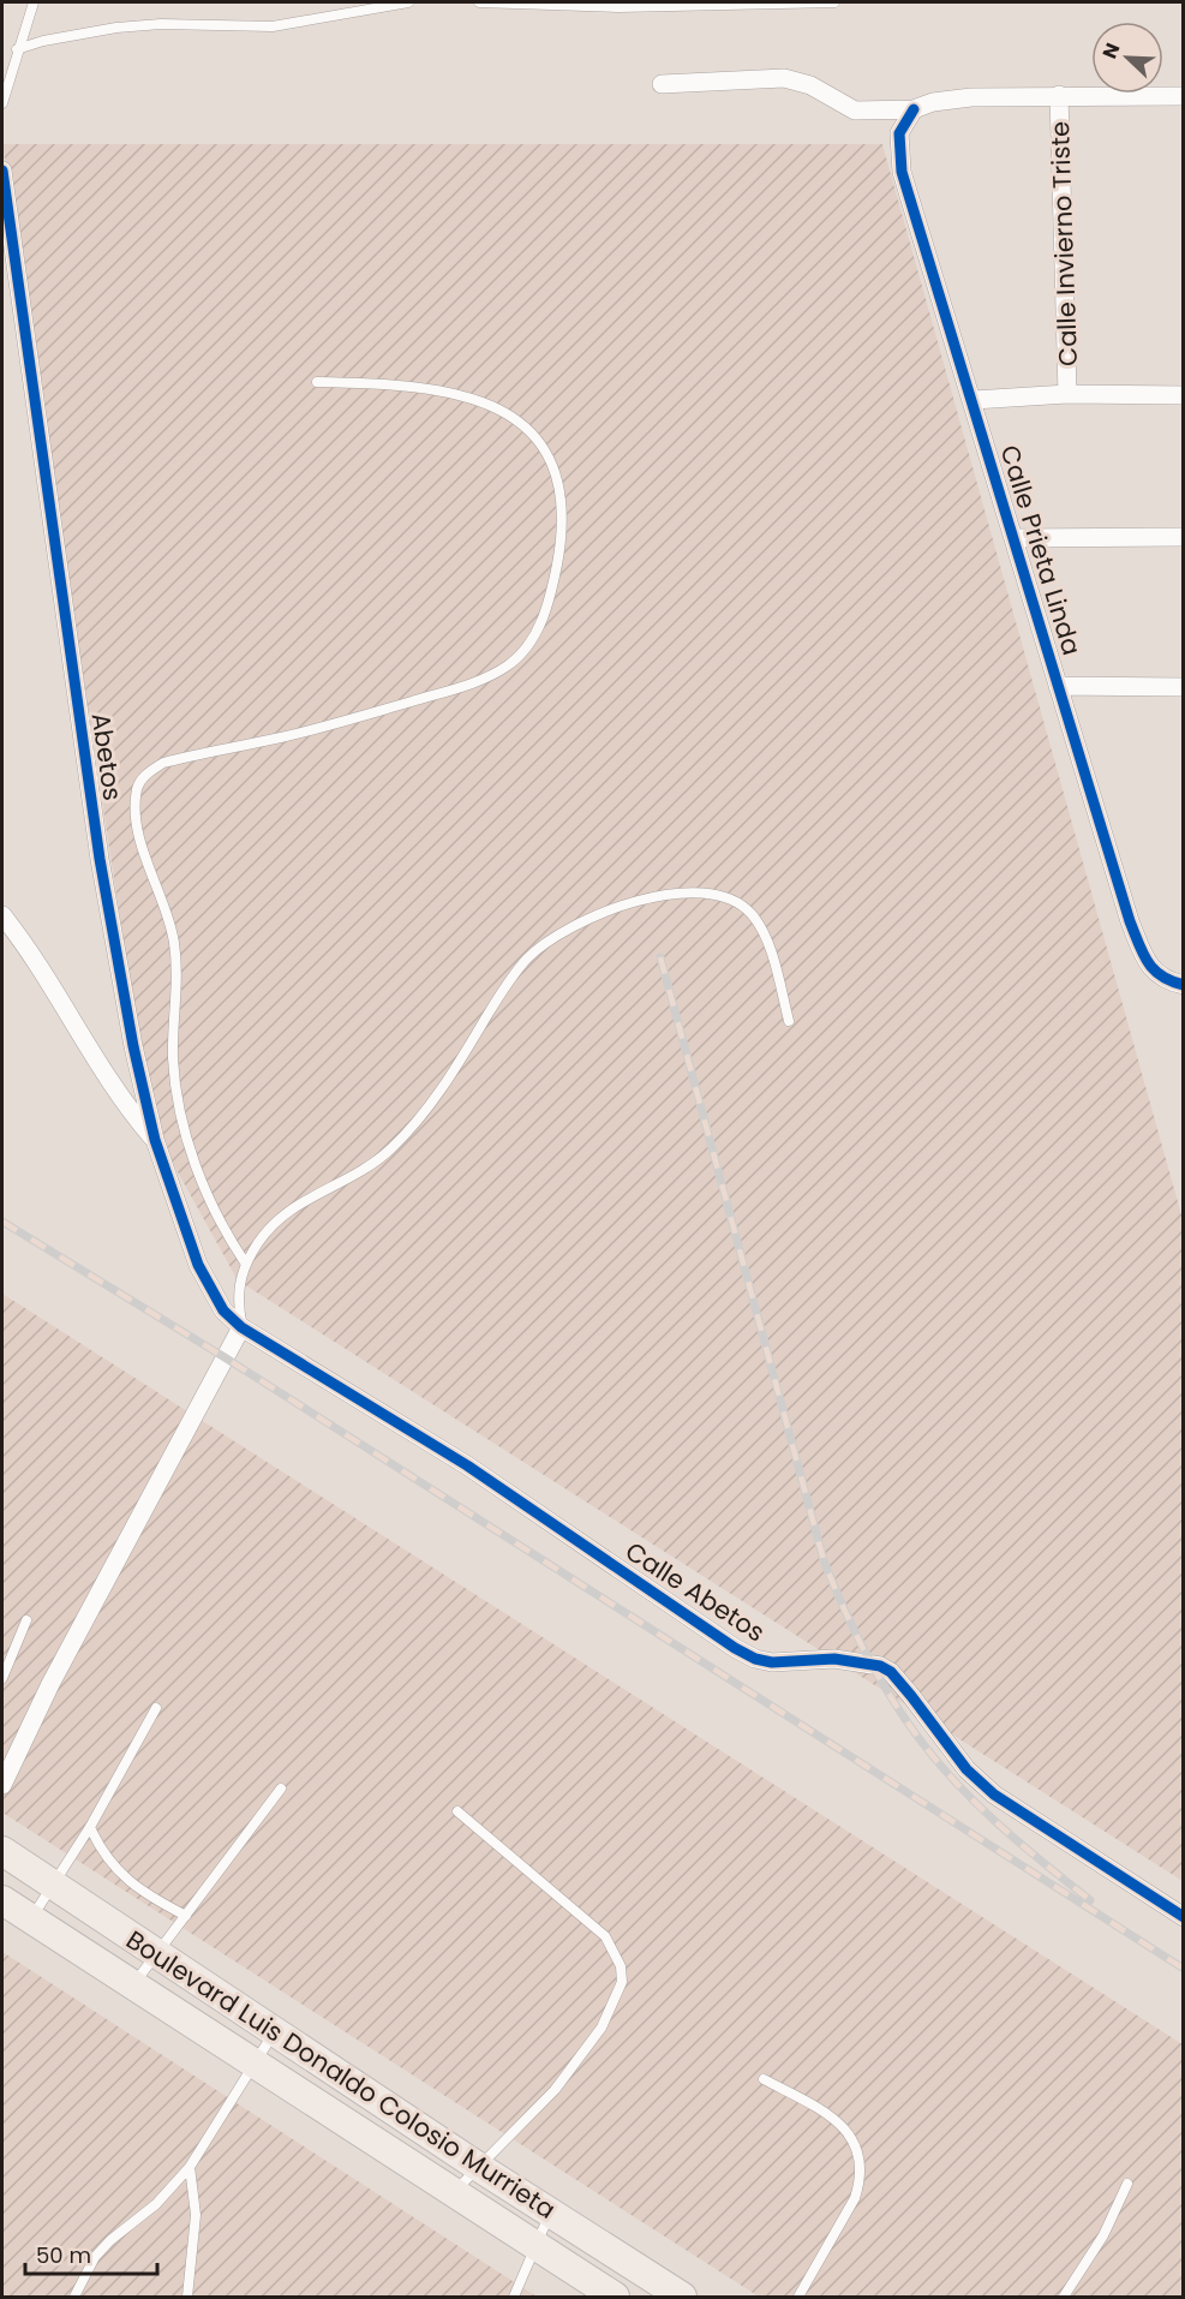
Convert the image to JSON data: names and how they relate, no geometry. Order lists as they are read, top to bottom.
{
  "streets": {
    "main road": ["Boulevard Luis Donaldo Colosio Murrieta"],
    "street": [
      "Calle Invierno Triste",
      "Calle Prieta Linda",
      "Abetos",
      "Calle Abetos"
    ]
  },
  "crossings": [
    ["Abetos", "Calle Abetos"]
  ],
  "scale_bar": "50 m",
  "north": "top left"
}
